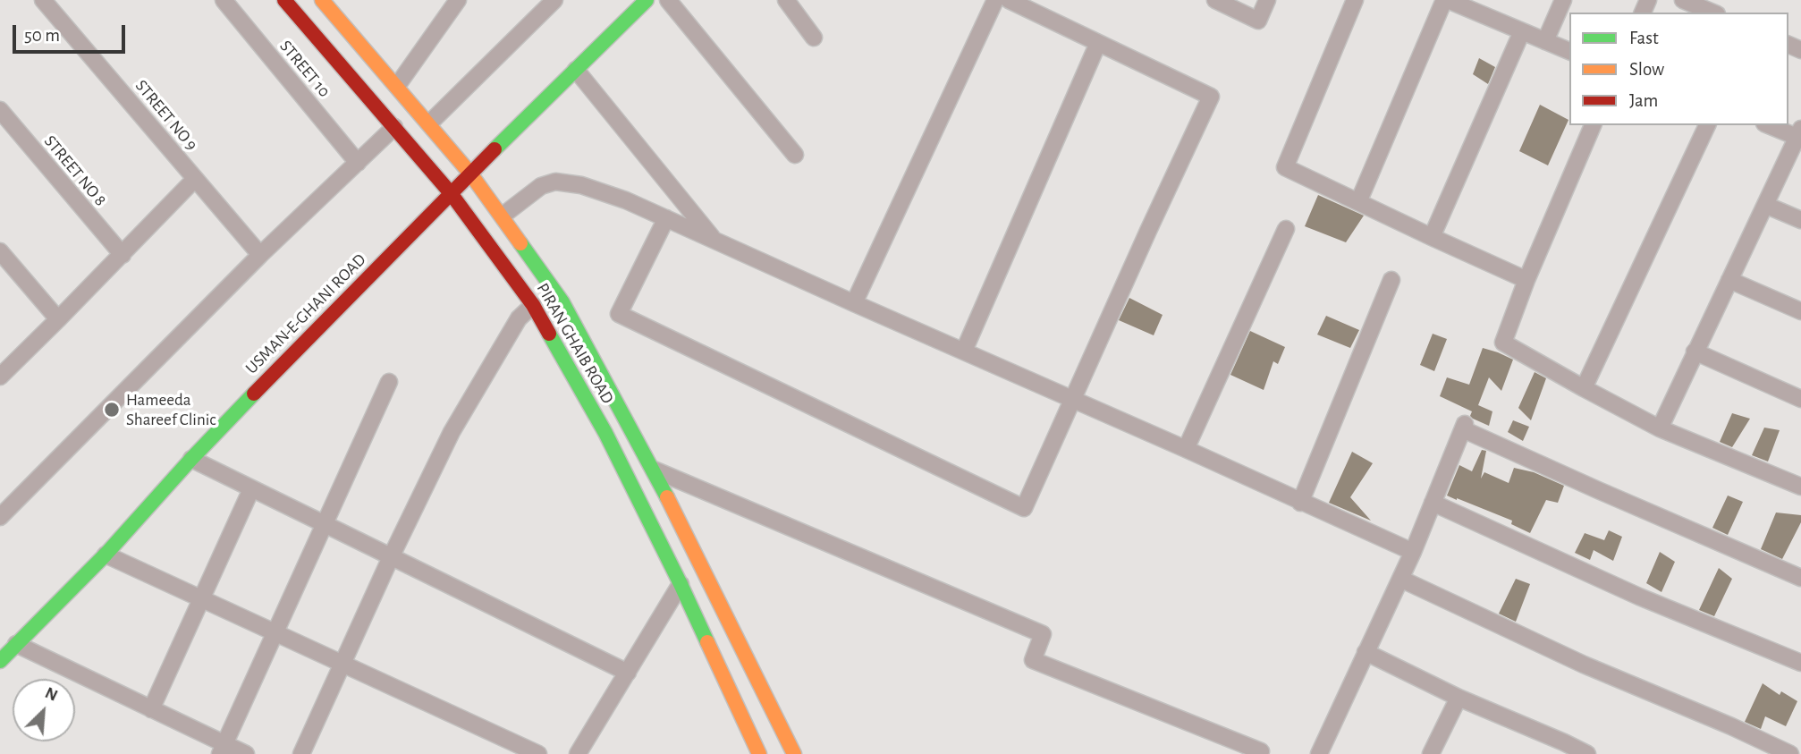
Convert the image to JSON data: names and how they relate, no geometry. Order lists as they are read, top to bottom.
{
  "streets": {
    "main road": ["USMAN-E-GHANI ROAD", "PIRAN GHAIB ROAD"],
    "street": ["STREET 10", "STREET NO 9", "STREET NO 8"]
  },
  "crossings": [
    ["USMAN-E-GHANI ROAD", "PIRAN GHAIB ROAD"]
  ],
  "places": ["Hameeda Shareef Clinic"],
  "legend": ["Fast", "Slow", "Jam"],
  "scale_bar": "50 m",
  "north": "top right"
}
